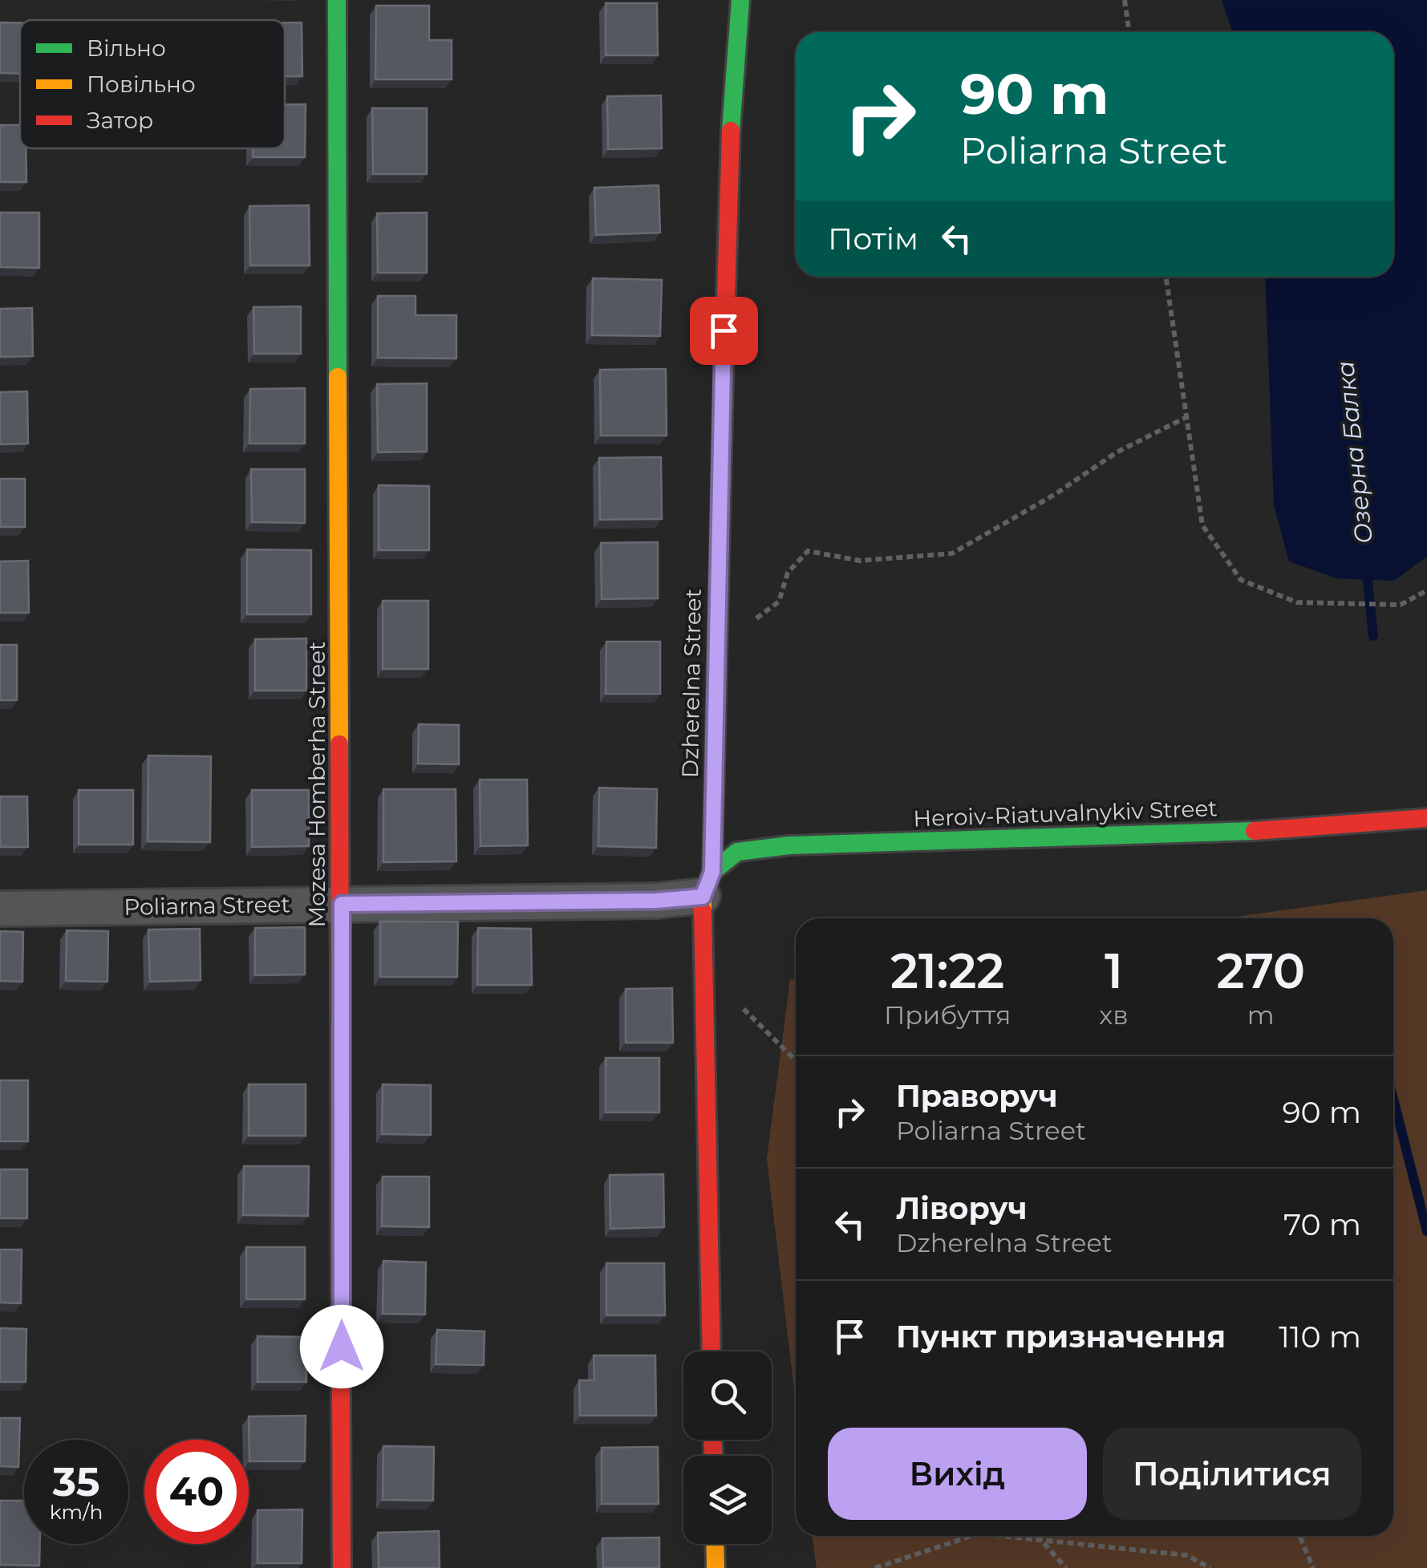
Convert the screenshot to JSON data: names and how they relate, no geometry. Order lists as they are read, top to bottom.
{
  "streets": {
    "street": [
      "Dzherelna Street",
      "Mozesa Homberha Street",
      "Heroiv-Riatuvalnykiv Street",
      "Poliarna Street"
    ]
  },
  "crossings": [
    ["Dzherelna Street", "Heroiv-Riatuvalnykiv Street"],
    ["Dzherelna Street", "Poliarna Street"],
    ["Mozesa Homberha Street", "Poliarna Street"],
    ["Heroiv-Riatuvalnykiv Street", "Poliarna Street"]
  ],
  "water": ["Озерна Балка"],
  "legend": ["Вільно", "Повільно", "Затор"],
  "page": {
    "turn": ["90 m", "Poliarna Street"],
    "then": "Потім",
    "eta": [
      "21:22",
      "Прибуття",
      "1",
      "хв",
      "270",
      "m"
    ],
    "list": [
      {
        "name": "Праворуч",
        "note": "Poliarna Street",
        "value": "90 m"
      },
      {
        "name": "Ліворуч",
        "note": "Dzherelna Street",
        "value": "70 m"
      },
      {
        "name": "Пункт призначення",
        "value": "110 m"
      }
    ],
    "buttons": ["Вихід", "Поділитися"],
    "speed": "35 km/h",
    "limit": "40"
  }
}
